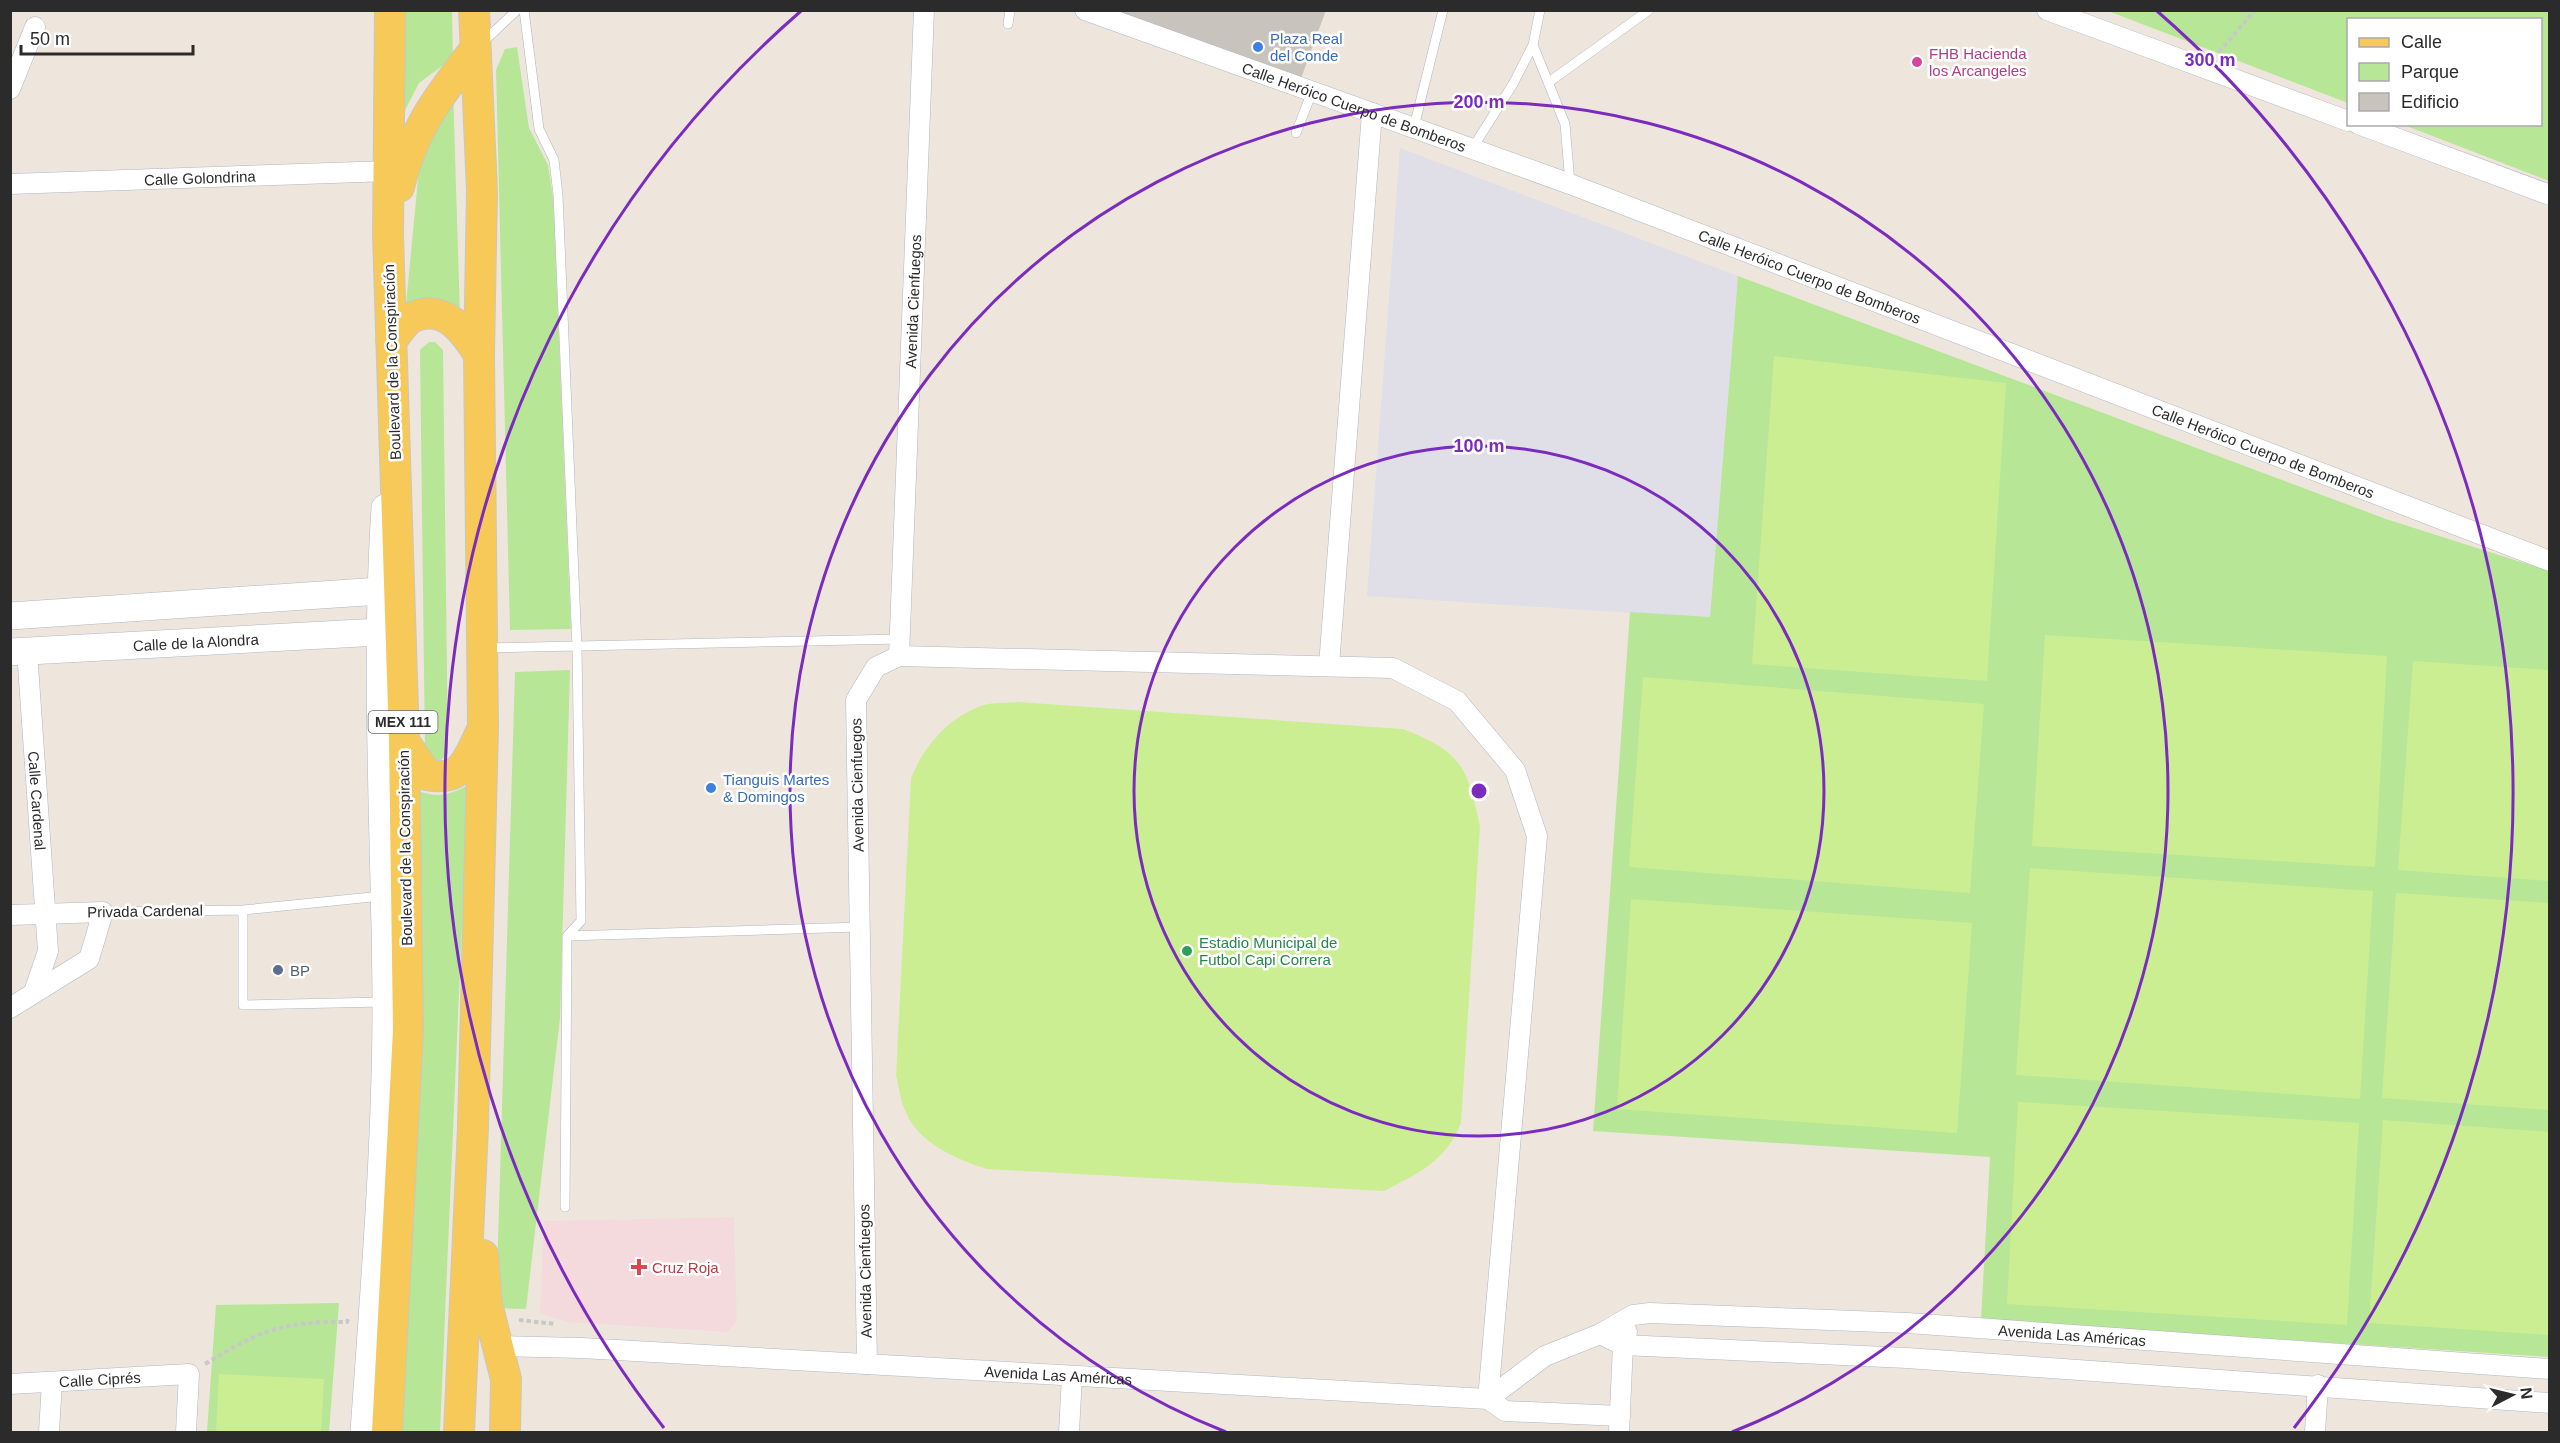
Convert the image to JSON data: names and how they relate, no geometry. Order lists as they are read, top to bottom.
{
  "streets": {
    "main road": ["Boulevard de la Conspiración", "MEX 111"],
    "street": [
      "Calle Heróico Cuerpo de Bomberos",
      "Calle Golondrina",
      "Avenida Cienfuegos",
      "Calle de la Alondra",
      "Calle Cardenal",
      "Privada Cardenal",
      "Avenida Las Américas",
      "Calle Ciprés"
    ]
  },
  "crossings": [
    ["Calle Golondrina", "Boulevard de la Conspiración"],
    ["Avenida Cienfuegos", "Avenida Las Américas"],
    ["Calle de la Alondra", "Calle Cardenal"],
    ["Calle Cardenal", "Privada Cardenal"]
  ],
  "places": {
    "other": [
      "Plaza Real del Conde",
      "FHB Hacienda los Arcangeles",
      "Tianguis Martes & Domingos",
      "Estadio Municipal de Futbol Capi Correra",
      "BP"
    ],
    "health": ["Cruz Roja"]
  },
  "legend": ["Calle", "Parque", "Edificio"],
  "scale_bar": "50 m",
  "north": "right",
  "rings": ["300 m", "200 m", "100 m"]
}
